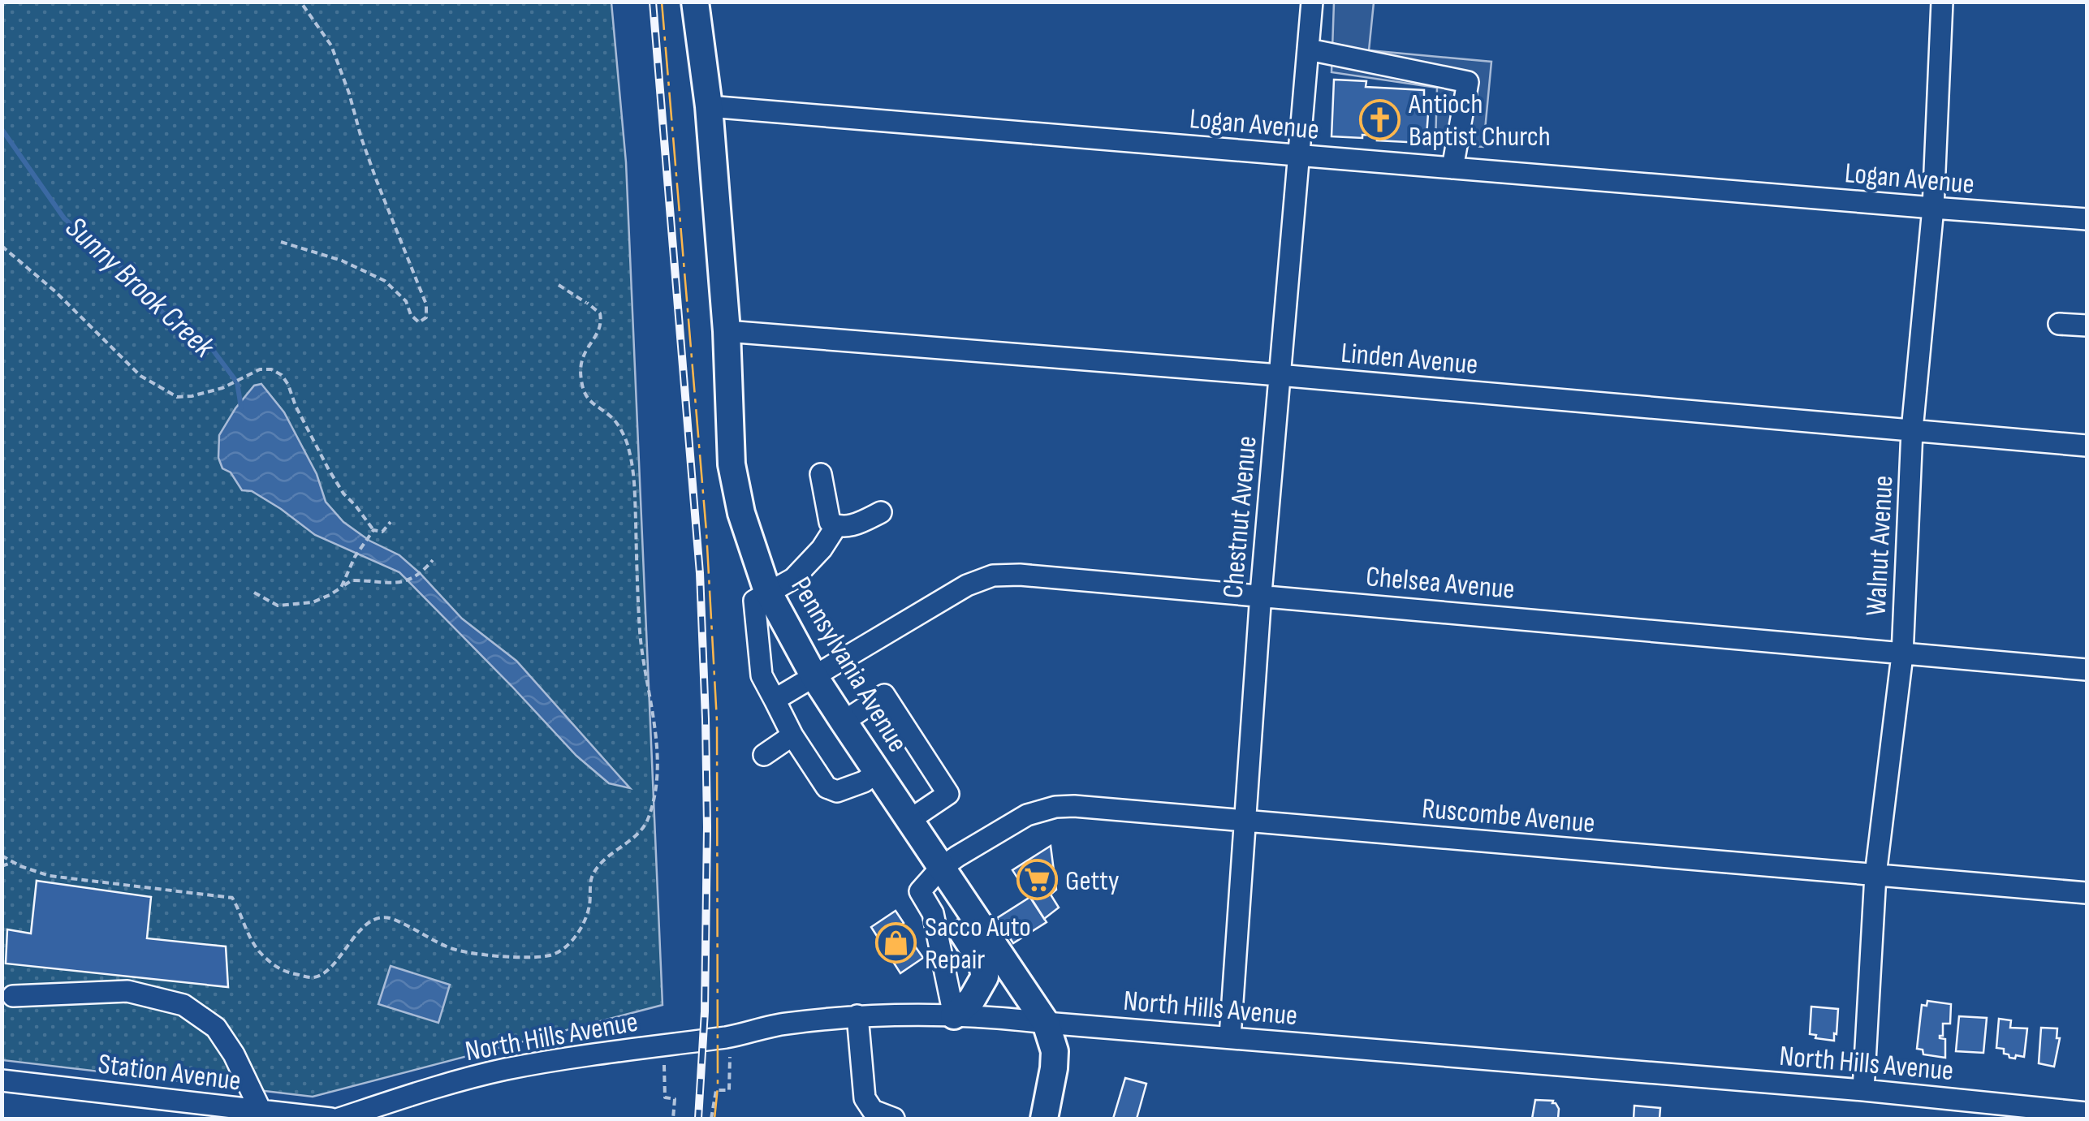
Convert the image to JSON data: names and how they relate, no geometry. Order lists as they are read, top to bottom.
{
  "streets": {
    "main road": ["Pennsylvania Avenue"],
    "street": [
      "Logan Avenue",
      "Linden Avenue",
      "Chestnut Avenue",
      "Walnut Avenue",
      "Chelsea Avenue",
      "Ruscombe Avenue",
      "North Hills Avenue",
      "Station Avenue"
    ]
  },
  "crossings": [
    ["Logan Avenue", "Chestnut Avenue"],
    ["Logan Avenue", "Walnut Avenue"],
    ["Logan Avenue", "Pennsylvania Avenue"],
    ["Linden Avenue", "Chestnut Avenue"],
    ["Linden Avenue", "Walnut Avenue"],
    ["Linden Avenue", "Pennsylvania Avenue"],
    ["Chestnut Avenue", "Chelsea Avenue"],
    ["Chestnut Avenue", "Ruscombe Avenue"],
    ["Chestnut Avenue", "North Hills Avenue"],
    ["Walnut Avenue", "Chelsea Avenue"],
    ["Walnut Avenue", "Ruscombe Avenue"],
    ["Walnut Avenue", "North Hills Avenue"],
    ["Chelsea Avenue", "Pennsylvania Avenue"],
    ["Pennsylvania Avenue", "Ruscombe Avenue"],
    ["Pennsylvania Avenue", "North Hills Avenue"]
  ],
  "water": ["Sunny Brook Creek"],
  "places": {
    "church": ["Antioch Baptist Church"],
    "supermarket": ["Getty"],
    "shop": ["Sacco Auto Repair"]
  }
}
